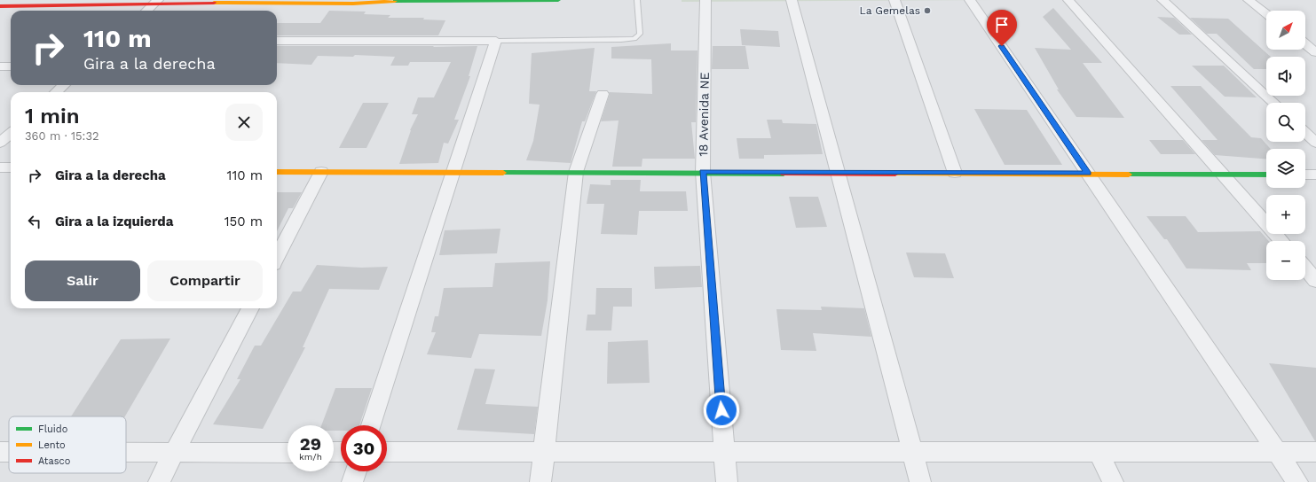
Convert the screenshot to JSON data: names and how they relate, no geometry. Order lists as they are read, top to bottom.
{
  "streets": {
    "street": ["18 Avenida NE"]
  },
  "places": ["La Gemelas"],
  "legend": ["Fluido", "Lento", "Atasco"],
  "north": "top right",
  "page": {
    "map_buttons": ["+", "−"],
    "turn": ["110 m", "Gira a la derecha"],
    "heading": ["1 min", "360 m · 15:32"],
    "list": [
      {
        "name": "Gira a la derecha",
        "value": "110 m"
      },
      {
        "name": "Gira a la izquierda",
        "value": "150 m"
      }
    ],
    "buttons": ["Salir", "Compartir"],
    "speed": "29 km/h",
    "limit": "30"
  }
}
